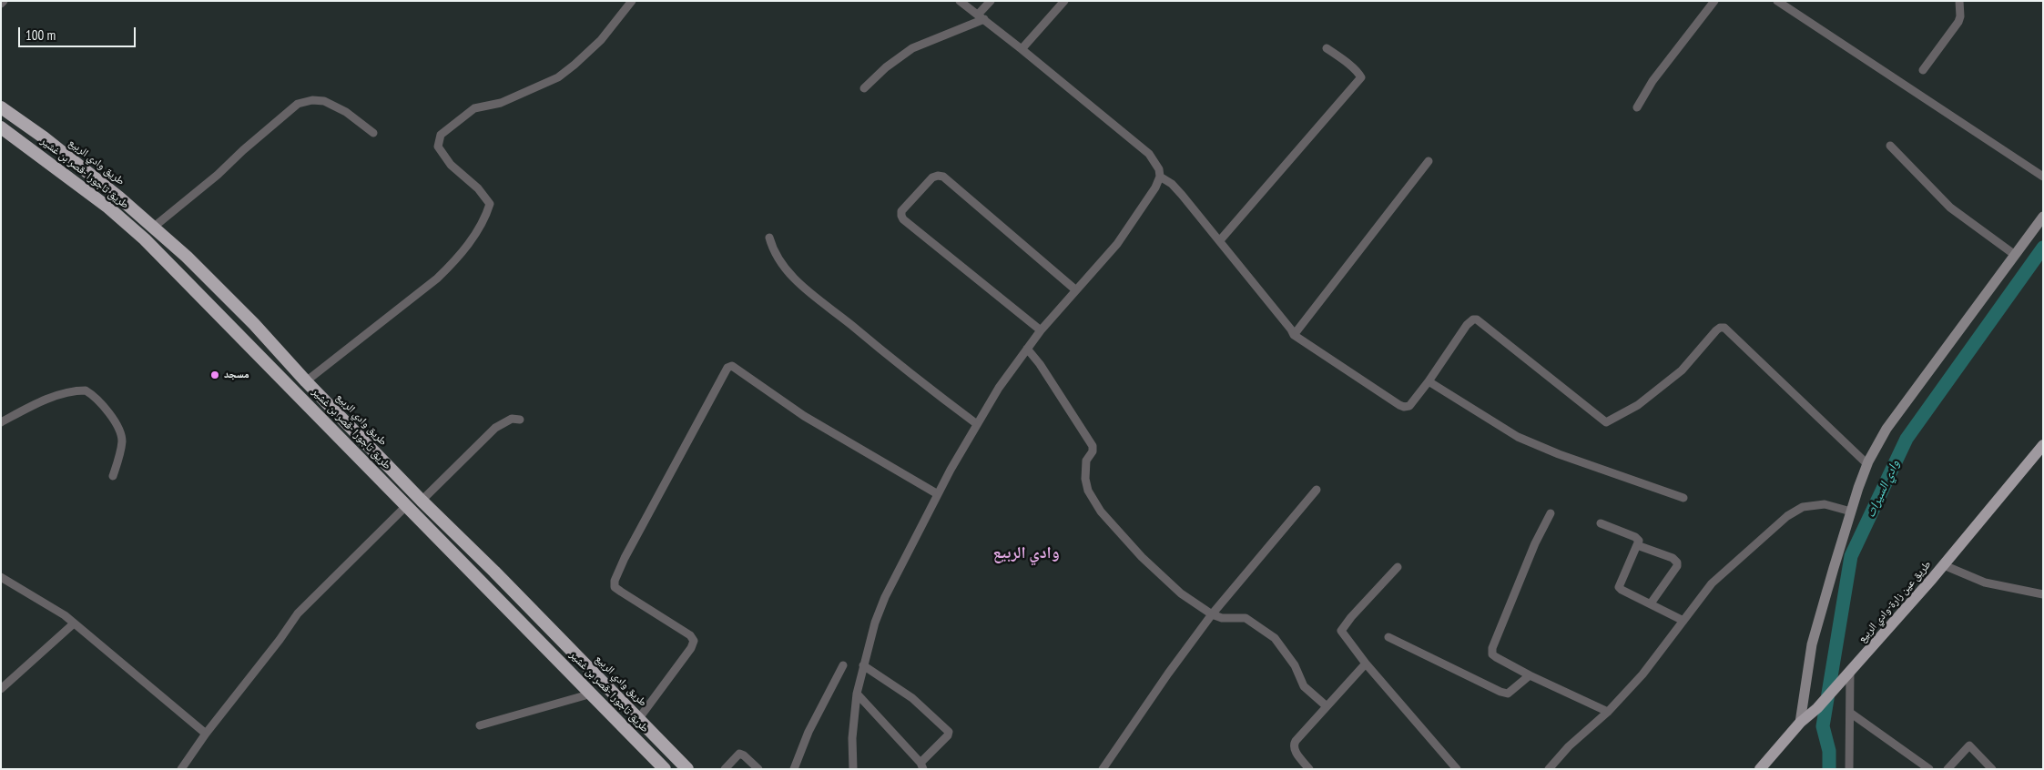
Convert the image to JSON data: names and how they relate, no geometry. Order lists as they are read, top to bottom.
{
  "streets": {
    "highway": ["طريق وادي الربيع", "طريق تاجورا -قصر بن غشير"],
    "main road": ["طريق عين زارة-وادي الربيع"]
  },
  "districts": ["وادي الربيع"],
  "water": ["وادي السيرات"],
  "places": ["مسجد"],
  "scale_bar": "100 m"
}
